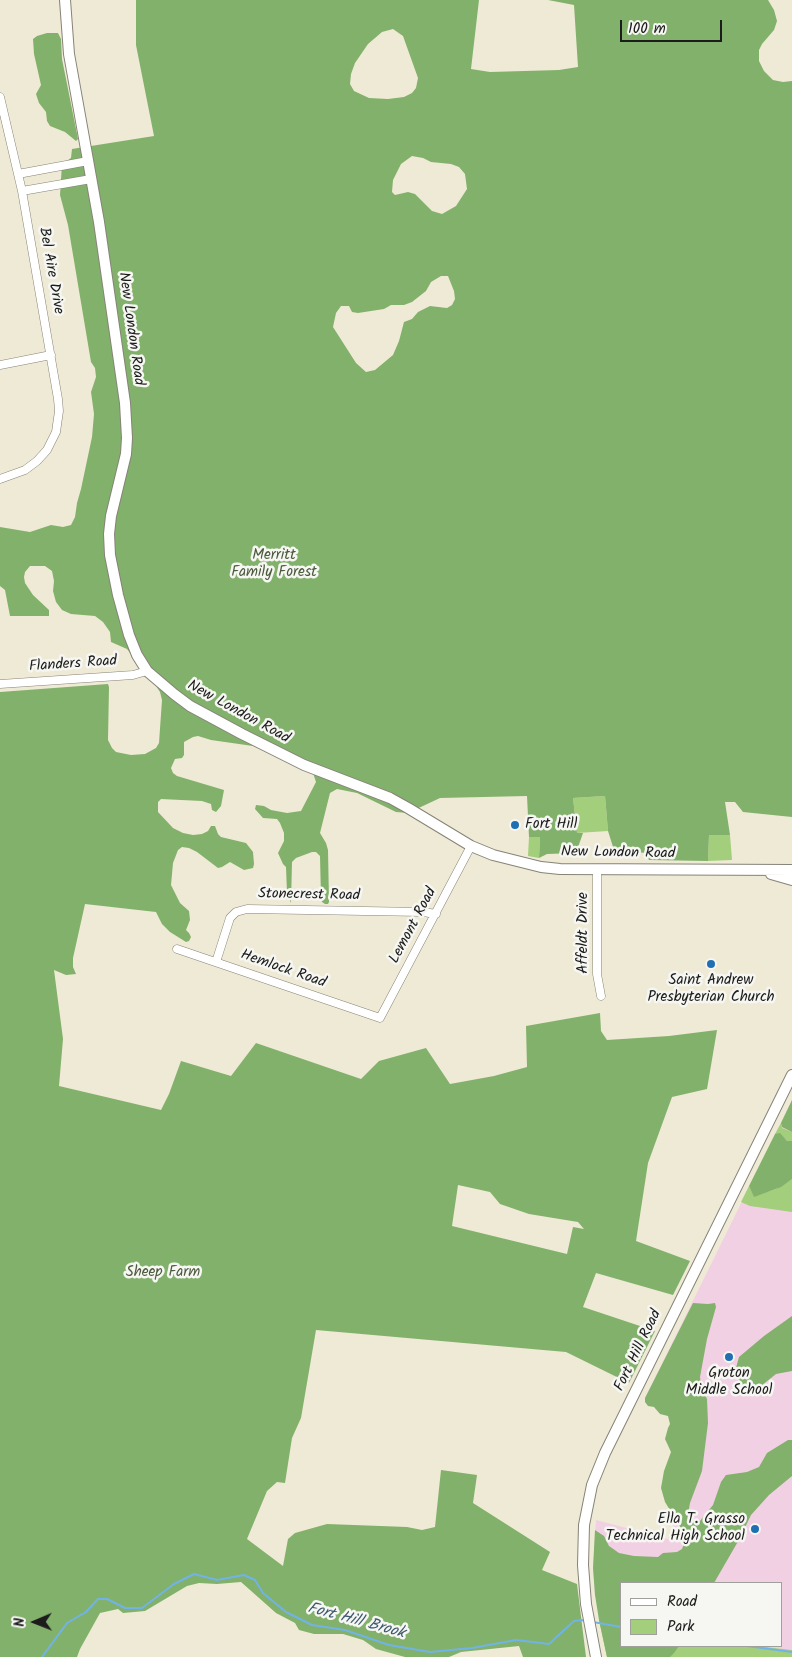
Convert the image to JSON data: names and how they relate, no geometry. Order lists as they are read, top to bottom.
{
  "streets": {
    "main road": ["New London Road", "Fort Hill Road"],
    "street": [
      "Bel Aire Drive",
      "Flanders Road",
      "Stonecrest Road",
      "Lemont Road",
      "Affeldt Drive",
      "Hemlock Road"
    ]
  },
  "crossings": [
    ["New London Road", "Flanders Road"],
    ["New London Road", "Lemont Road"],
    ["New London Road", "Affeldt Drive"],
    ["Stonecrest Road", "Lemont Road"],
    ["Stonecrest Road", "Hemlock Road"],
    ["Lemont Road", "Hemlock Road"]
  ],
  "water": ["Fort Hill Brook"],
  "parks": ["Merritt Family Forest", "Sheep Farm"],
  "places": [
    "Fort Hill",
    "Saint Andrew Presbyterian Church",
    "Groton Middle School",
    "Ella T. Grasso Technical High School"
  ],
  "legend": ["Road", "Park"],
  "scale_bar": "100 m",
  "north": "left"
}
